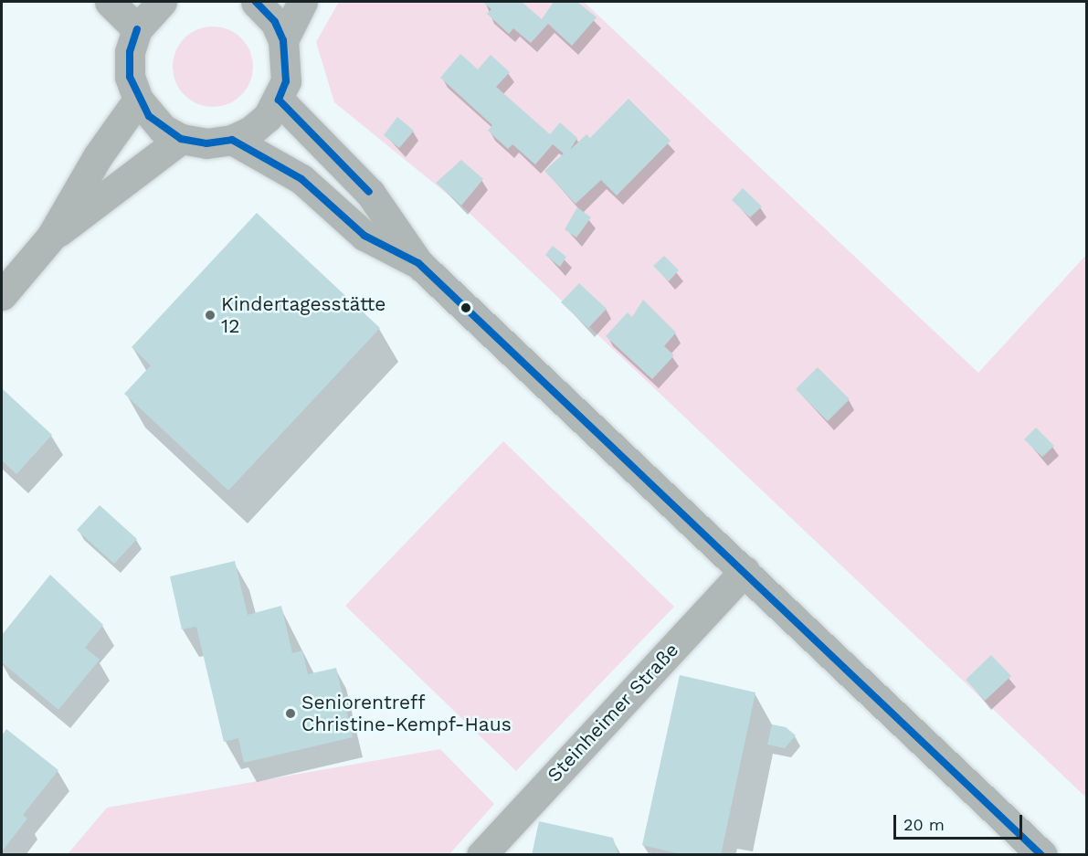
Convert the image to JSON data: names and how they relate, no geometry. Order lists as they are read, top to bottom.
{
  "streets": {
    "street": ["Steinheimer Straße"]
  },
  "places": ["Kindertagesstätte 12", "Seniorentreff Christine-Kempf-Haus"],
  "scale_bar": "20 m"
}
